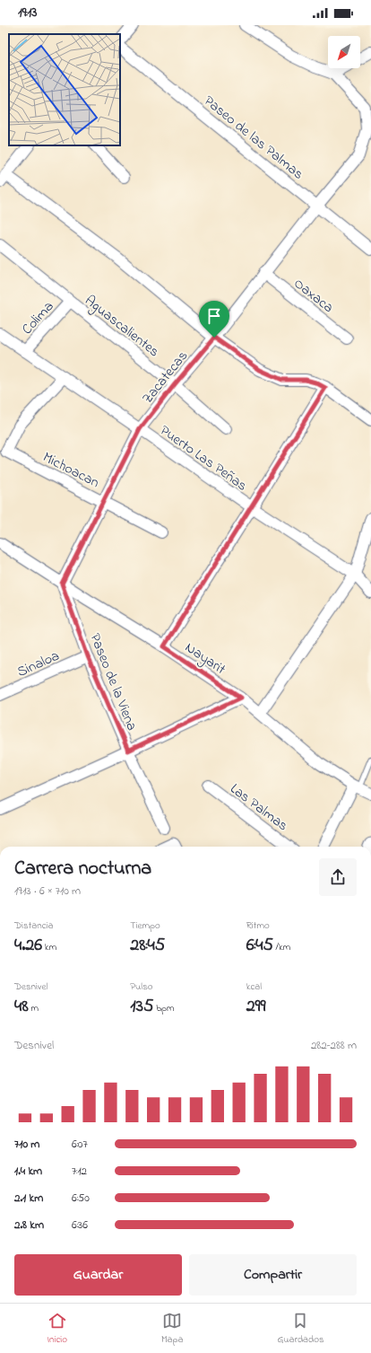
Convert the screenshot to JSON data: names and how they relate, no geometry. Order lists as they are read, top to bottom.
{
  "streets": {
    "street": [
      "Paseo de las Palmas",
      "Oaxaca",
      "Colima",
      "Aguascalientes",
      "Zacatecas",
      "Puerto Las Peñas",
      "Michoacan",
      "Nayarit",
      "Sinaloa",
      "Paseo de la Viena",
      "Las Palmas"
    ]
  },
  "crossings": [
    ["Paseo de las Palmas", "Zacatecas"],
    ["Oaxaca", "Zacatecas"],
    ["Colima", "Aguascalientes"],
    ["Colima", "Puerto Las Peñas"],
    ["Aguascalientes", "Zacatecas"],
    ["Zacatecas", "Puerto Las Peñas"],
    ["Zacatecas", "Michoacan"],
    ["Zacatecas", "Nayarit"],
    ["Zacatecas", "Paseo de la Viena"],
    ["Puerto Las Peñas", "Michoacan"],
    ["Nayarit", "Paseo de la Viena"],
    ["Sinaloa", "Paseo de la Viena"]
  ],
  "north": "bottom left",
  "page": {
    "status": "19:13",
    "heading": ["Carrera nocturna", "19:13 · 6 × 710 m"],
    "stats": [
      ["Distancia", "4.26 km"],
      ["Tiempo", "28:45"],
      ["Ritmo", "6:45 /km"],
      ["Desnivel", "48 m"],
      ["Pulso", "135 bpm"],
      ["kcal", "299"]
    ],
    "chart": ["Desnivel", "282–288 m"],
    "list": [
      {
        "name": "710 m",
        "note": "6:07"
      },
      {
        "name": "1.4 km",
        "note": "7:12"
      },
      {
        "name": "2.1 km",
        "note": "6:50"
      },
      {
        "name": "2.8 km",
        "note": "6:36"
      }
    ],
    "buttons": ["Guardar", "Compartir"],
    "tabs": ["Inicio", "Mapa", "Guardados"]
  }
}
